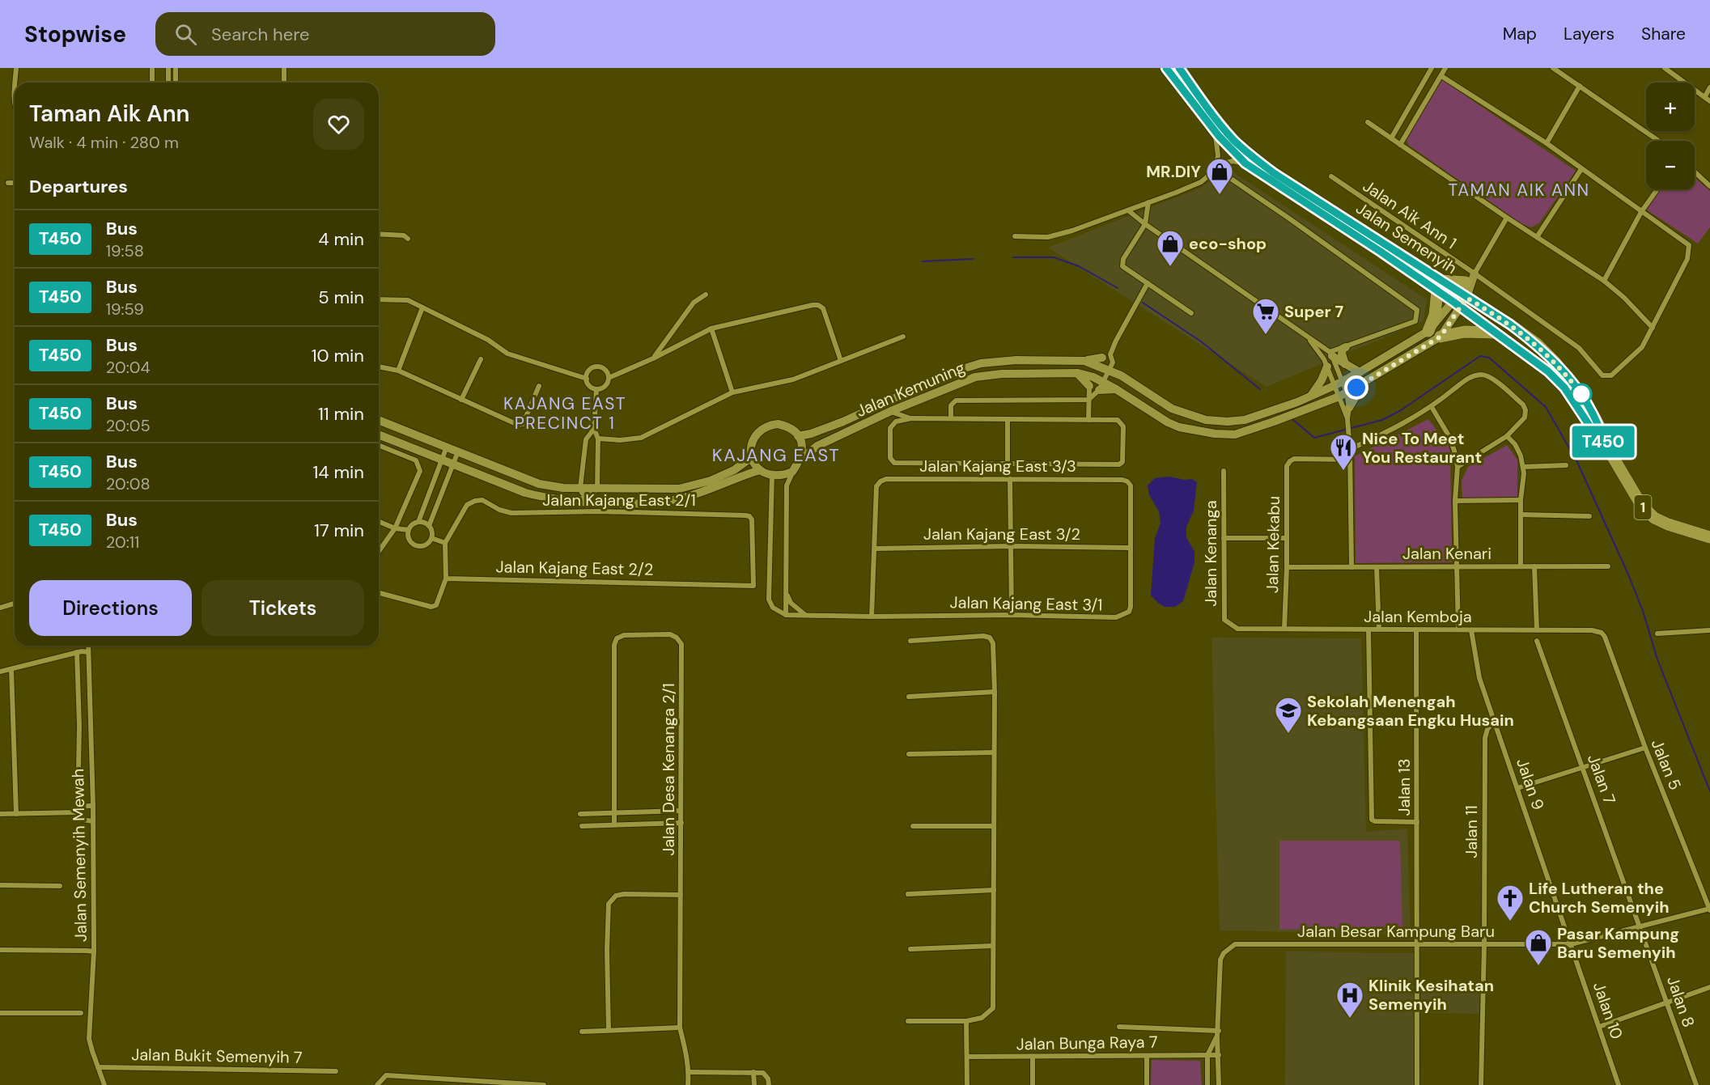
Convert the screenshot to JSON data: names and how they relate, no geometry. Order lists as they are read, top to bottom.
{
  "streets": {
    "main road": ["Jalan Semenyih", "1"],
    "street": [
      "Jalan Aik Ann 1",
      "Jalan Kemuning",
      "Jalan Kajang East 3/3",
      "Jalan Kajang East 2/1",
      "Jalan Kajang East 3/2",
      "Jalan Kekabu",
      "Jalan Kenanga",
      "Jalan Kenari",
      "Jalan Kajang East 2/2",
      "Jalan Kajang East 3/1",
      "Jalan Kemboja",
      "Jalan 5",
      "Jalan Desa Kenanga 2/1",
      "Jalan 7",
      "Jalan 9",
      "Jalan 13",
      "Jalan 11",
      "Jalan Semenyih Mewah",
      "Jalan Besar Kampung Baru",
      "Jalan 8",
      "Jalan 10",
      "Jalan Bunga Raya 7",
      "Jalan Bukit Semenyih 7"
    ]
  },
  "crossings": [
    ["Jalan Aik Ann 1", "Jalan Semenyih"],
    ["Jalan Aik Ann 1", "Jalan Kemuning"],
    ["Jalan Semenyih", "Jalan Kemuning"],
    ["Jalan Kajang East 3/3", "Jalan Kajang East 3/2"],
    ["Jalan Kajang East 3/3", "Jalan Kajang East 3/1"],
    ["Jalan Kajang East 2/1", "Jalan Kajang East 2/2"],
    ["Jalan Kajang East 3/2", "Jalan Kajang East 3/1"],
    ["Jalan Kekabu", "Jalan Kenari"],
    ["Jalan Kekabu", "Jalan Kemboja"],
    ["Jalan Kenanga", "Jalan Kemboja"],
    ["Jalan Kemboja", "Jalan 5"],
    ["Jalan Kemboja", "Jalan 9"],
    ["Jalan Kemboja", "Jalan 13"],
    ["Jalan 5", "Jalan Besar Kampung Baru"],
    ["Jalan 7", "Jalan Besar Kampung Baru"],
    ["Jalan 7", "Jalan 8"],
    ["Jalan 9", "Jalan 11"],
    ["Jalan 9", "Jalan Besar Kampung Baru"],
    ["Jalan 9", "Jalan 10"],
    ["Jalan 13", "Jalan Besar Kampung Baru"],
    ["Jalan 11", "Jalan Besar Kampung Baru"],
    ["Jalan Semenyih Mewah", "Jalan Bukit Semenyih 7"],
    ["Jalan Besar Kampung Baru", "Jalan 8"],
    ["Jalan Besar Kampung Baru", "Jalan 10"],
    ["Jalan Besar Kampung Baru", "Jalan Bunga Raya 7"]
  ],
  "districts": ["TAMAN AIK ANN", "KAJANG EAST PRECINCT 1", "KAJANG EAST"],
  "places": {
    "shop": ["MR.DIY", "eco-shop", "Pasar Kampung Baru Semenyih"],
    "supermarket": ["Super 7"],
    "restaurant": ["Nice To Meet You Restaurant"],
    "school or university": ["Sekolah Menengah Kebangsaan Engku Husain"],
    "church": ["Life Lutheran the Church Semenyih"],
    "hospital": ["Klinik Kesihatan Semenyih"]
  },
  "lines": ["bus line T450"],
  "page": {
    "header": "Stopwise",
    "search": "Search here",
    "nav": ["Map", "Layers", "Share"],
    "on_map": "T450",
    "map_buttons": ["+", "−"],
    "heading": [
      ["Taman Aik Ann", "Walk · 4 min · 280 m"],
      "Departures"
    ],
    "list": [
      {
        "mark": "T450",
        "name": "Bus",
        "note": "19:58",
        "value": "4 min"
      },
      {
        "mark": "T450",
        "name": "Bus",
        "note": "19:59",
        "value": "5 min"
      },
      {
        "mark": "T450",
        "name": "Bus",
        "note": "20:04",
        "value": "10 min"
      },
      {
        "mark": "T450",
        "name": "Bus",
        "note": "20:05",
        "value": "11 min"
      },
      {
        "mark": "T450",
        "name": "Bus",
        "note": "20:08",
        "value": "14 min"
      },
      {
        "mark": "T450",
        "name": "Bus",
        "note": "20:11",
        "value": "17 min"
      }
    ],
    "buttons": ["Directions", "Tickets"]
  }
}
